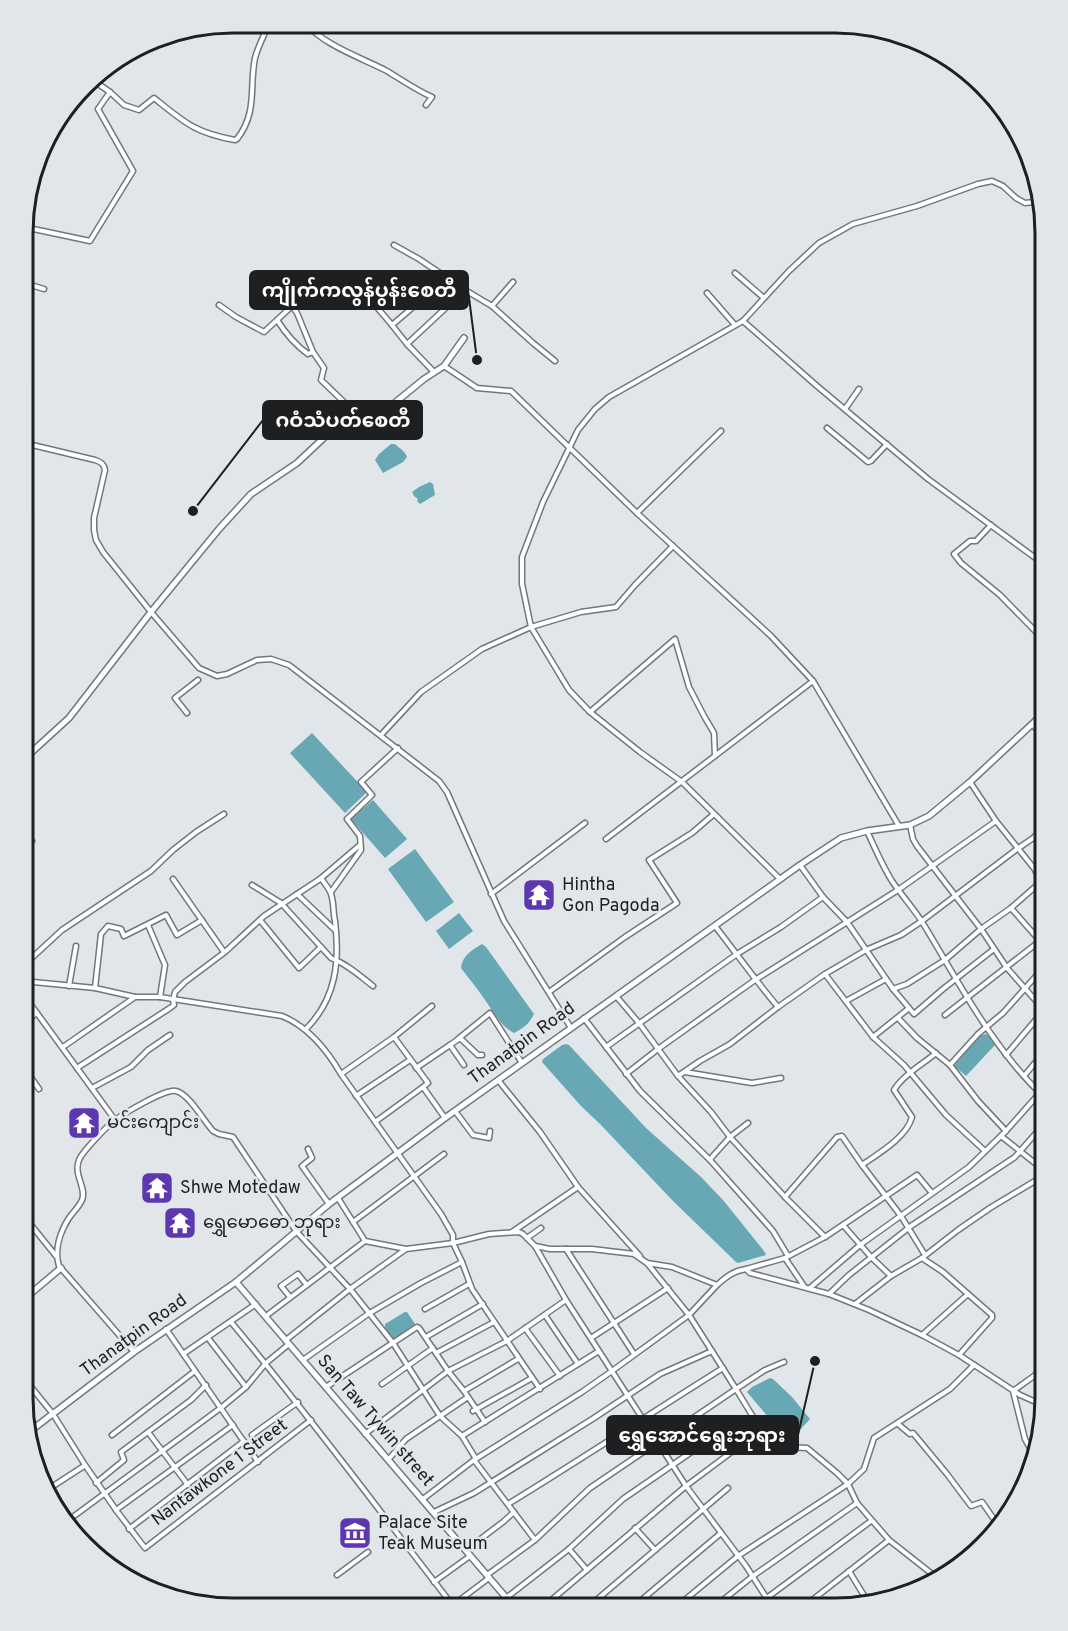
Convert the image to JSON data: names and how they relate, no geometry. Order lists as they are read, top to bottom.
{
  "streets": {
    "main road": ["Thanatpin Road", "San Taw Tywin street"],
    "street": ["Nantawkone 1 Street"]
  },
  "crossings": [
    ["Thanatpin Road", "San Taw Tywin street"]
  ],
  "places": {
    "other": ["ကျိုက်ကလွန်ပွန်းစေတီ", "ဂဝံသံပတ်စေတီ", "ရွှေအောင်ရွေးဘုရား"],
    "temple": [
      "Hintha Gon Pagoda",
      "မင်းကျောင်း",
      "Shwe Motedaw",
      "ရွှေမောဓော ဘုရား"
    ],
    "museum": ["Palace Site Teak Museum"]
  }
}
